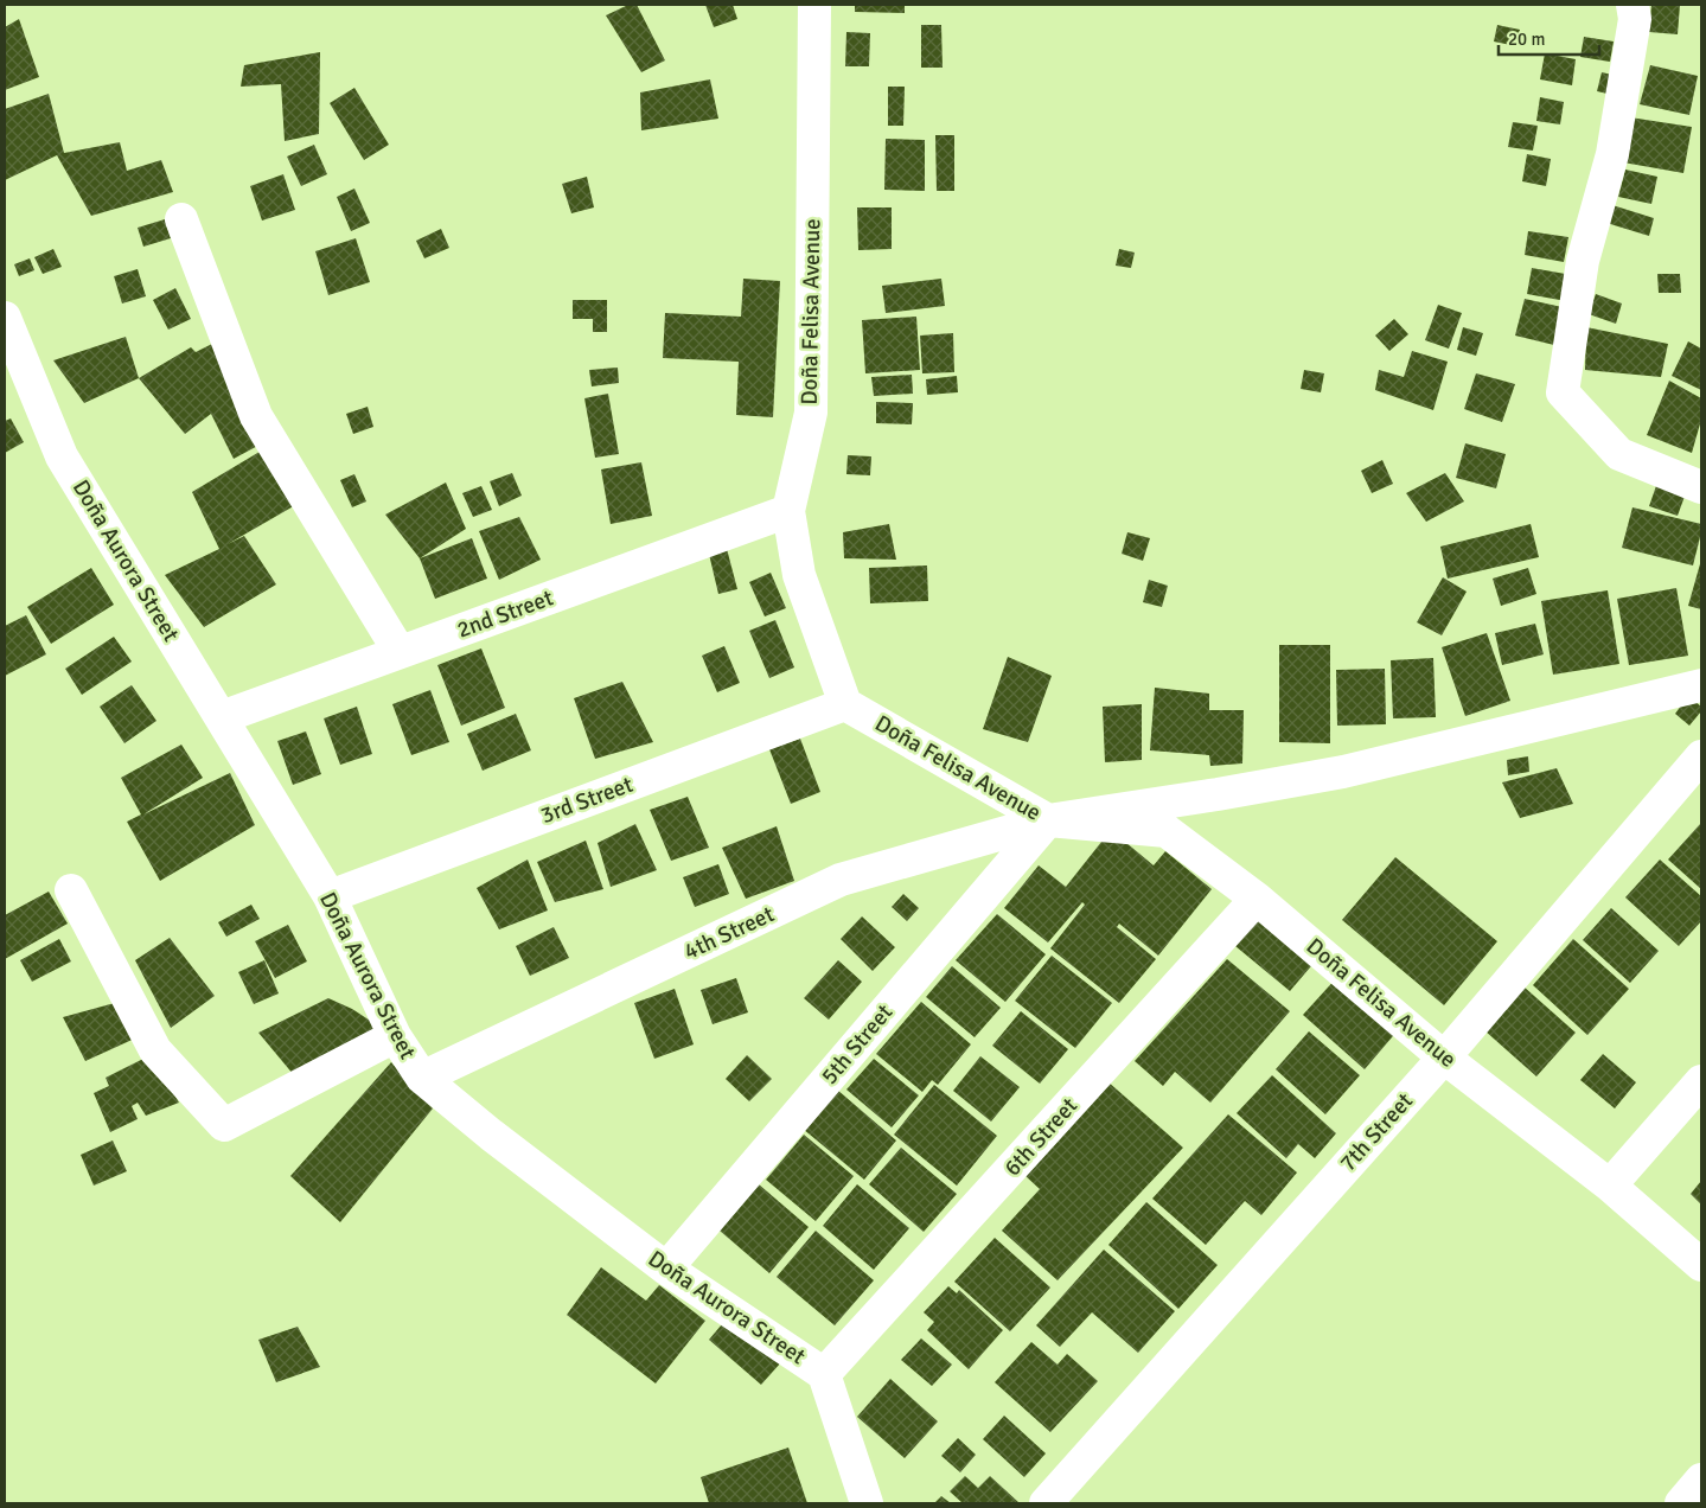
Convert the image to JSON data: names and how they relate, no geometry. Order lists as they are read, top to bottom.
{
  "streets": {
    "street": [
      "Doña Felisa Avenue",
      "Doña Aurora Street",
      "2nd Street",
      "3rd Street",
      "4th Street",
      "5th Street",
      "7th Street",
      "6th Street"
    ]
  },
  "crossings": [
    ["Doña Felisa Avenue", "2nd Street"],
    ["Doña Felisa Avenue", "3rd Street"],
    ["Doña Felisa Avenue", "4th Street"],
    ["Doña Felisa Avenue", "5th Street"],
    ["Doña Felisa Avenue", "7th Street"],
    ["Doña Felisa Avenue", "6th Street"],
    ["Doña Aurora Street", "2nd Street"],
    ["Doña Aurora Street", "3rd Street"],
    ["Doña Aurora Street", "4th Street"],
    ["Doña Aurora Street", "5th Street"],
    ["Doña Aurora Street", "6th Street"],
    ["4th Street", "5th Street"]
  ],
  "scale_bar": "20 m"
}
